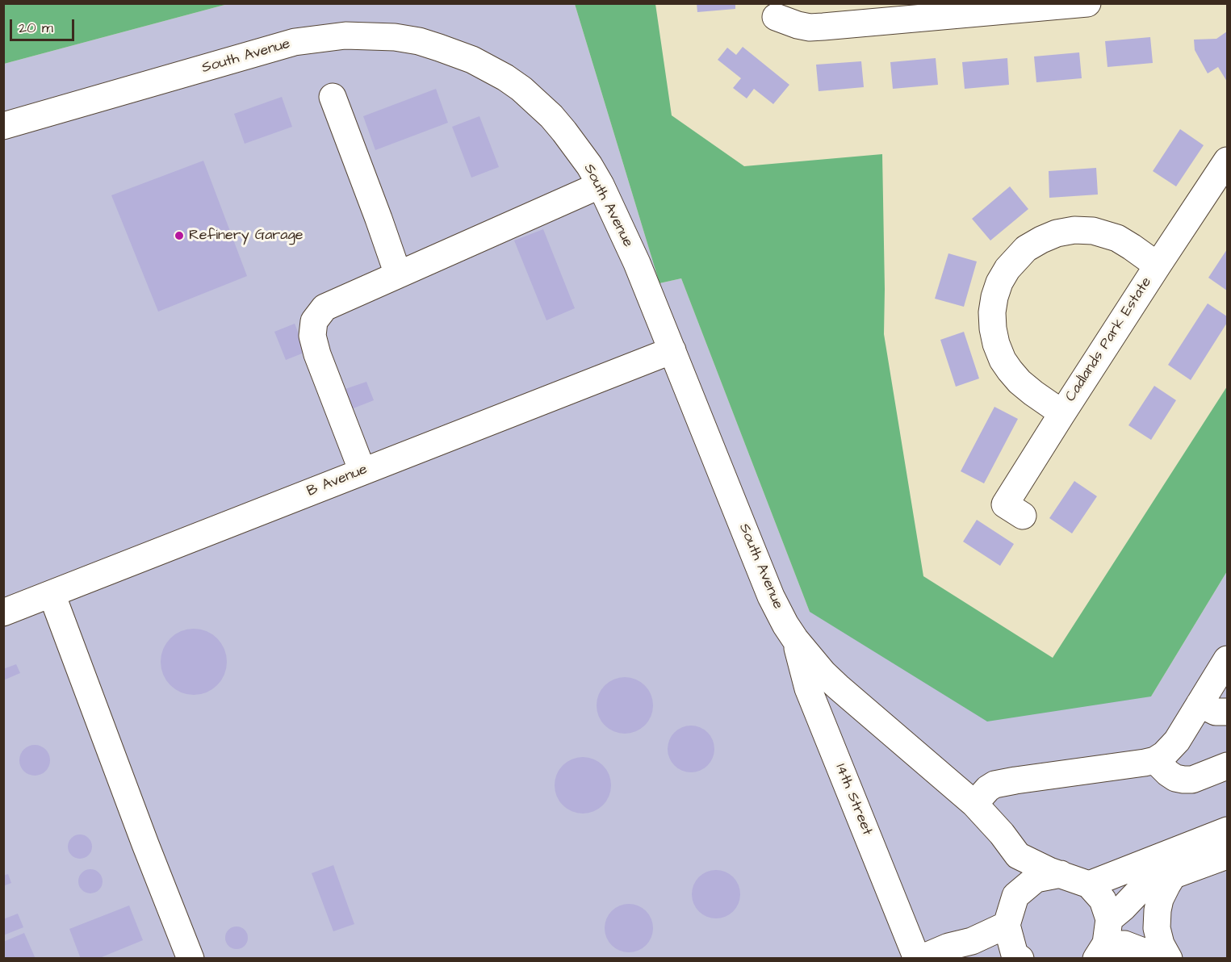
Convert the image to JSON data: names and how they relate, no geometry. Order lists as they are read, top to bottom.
{
  "streets": {
    "street": [
      "South Avenue",
      "Cadlands Park Estate",
      "B Avenue",
      "14th Street"
    ]
  },
  "crossings": [
    ["South Avenue", "B Avenue"],
    ["South Avenue", "14th Street"]
  ],
  "places": ["Refinery Garage"],
  "scale_bar": "20 m"
}
